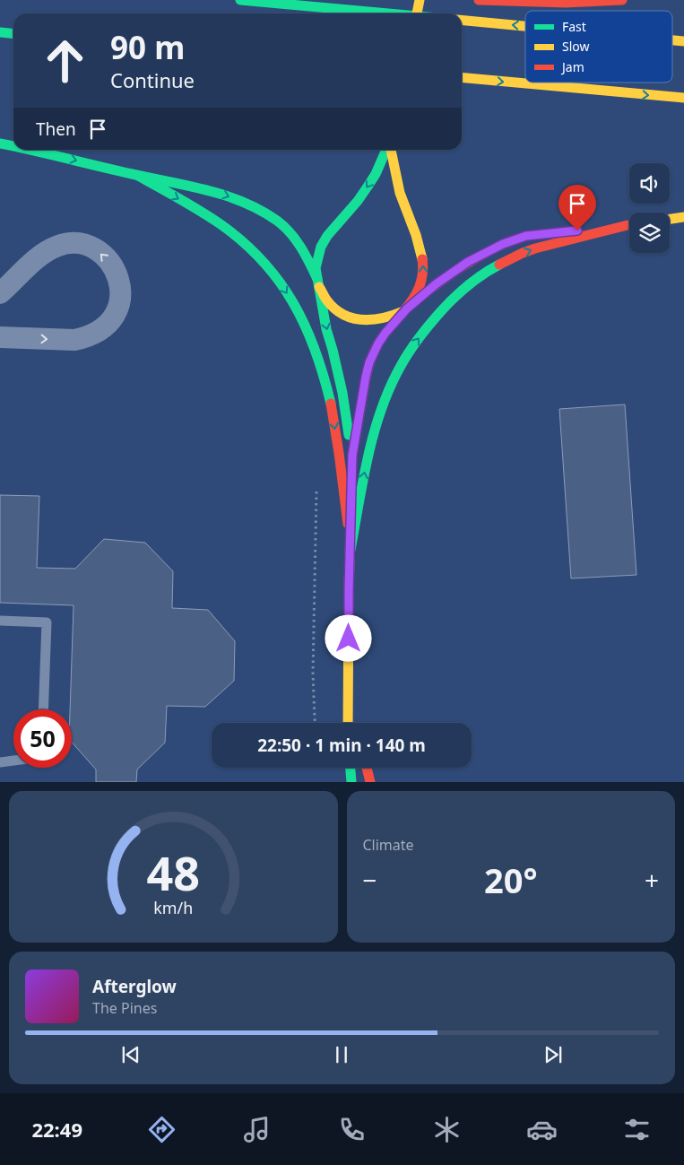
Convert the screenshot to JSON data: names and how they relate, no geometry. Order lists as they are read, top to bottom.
{
  "legend": ["Fast", "Slow", "Jam"],
  "page": {
    "turn": ["90 m", "Continue"],
    "then": "Then",
    "limit": "50",
    "trip": "22:50 · 1 min · 140 m",
    "tile": "Climate",
    "heat": ["−", "20°", "+"],
    "song": ["Afterglow", "The Pines"],
    "tabs": "22:49",
    "gauge": ["48", "km/h"]
  }
}
